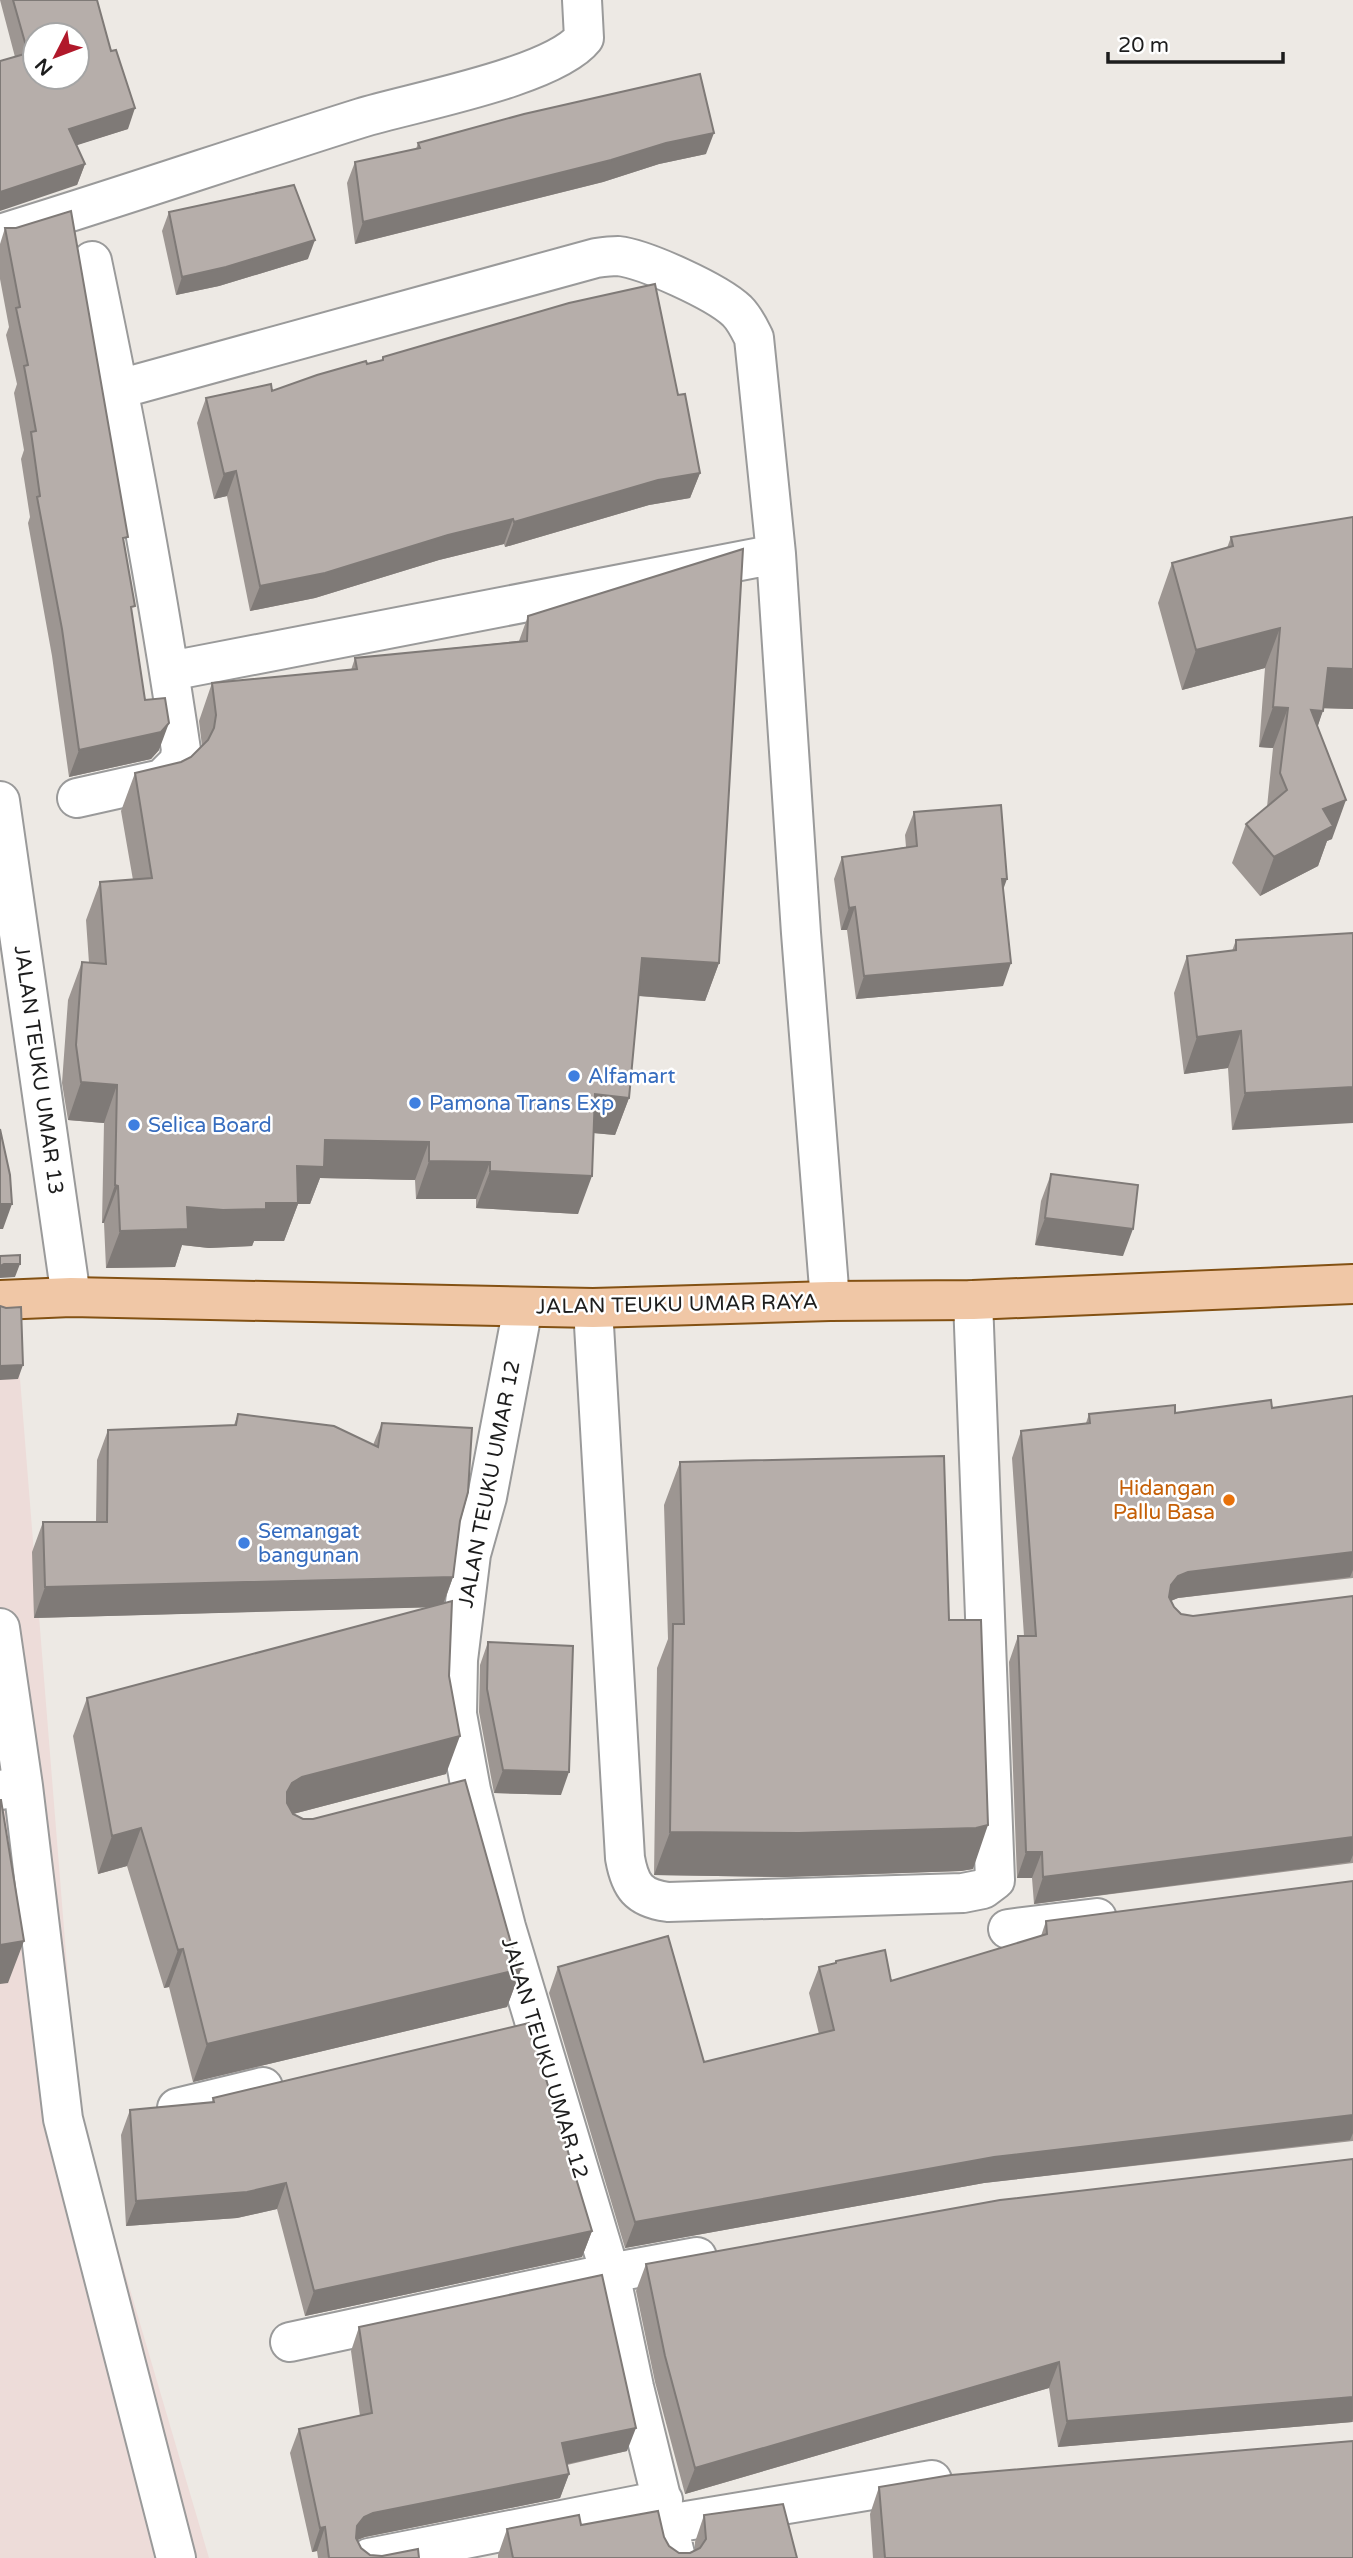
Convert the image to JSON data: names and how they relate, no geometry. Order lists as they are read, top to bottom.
{
  "streets": {
    "main road": ["JALAN TEUKU UMAR RAYA"],
    "street": ["JALAN TEUKU UMAR 13", "JALAN TEUKU UMAR 12"]
  },
  "crossings": [
    ["JALAN TEUKU UMAR 13", "JALAN TEUKU UMAR RAYA"],
    ["JALAN TEUKU UMAR RAYA", "JALAN TEUKU UMAR 12"]
  ],
  "places": [
    "Alfamart",
    "Pamona Trans Exp",
    "Selica Board",
    "Hidangan Pallu Basa",
    "Semangat bangunan"
  ],
  "scale_bar": "20 m",
  "north": "bottom left"
}
